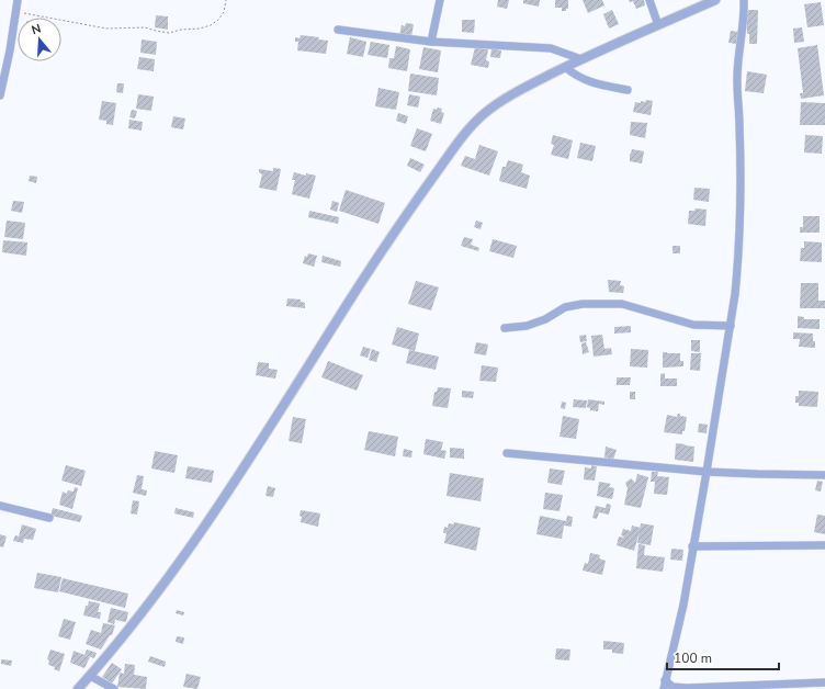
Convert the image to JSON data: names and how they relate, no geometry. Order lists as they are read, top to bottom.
{
  "scale_bar": "100 m",
  "north": "top"
}
